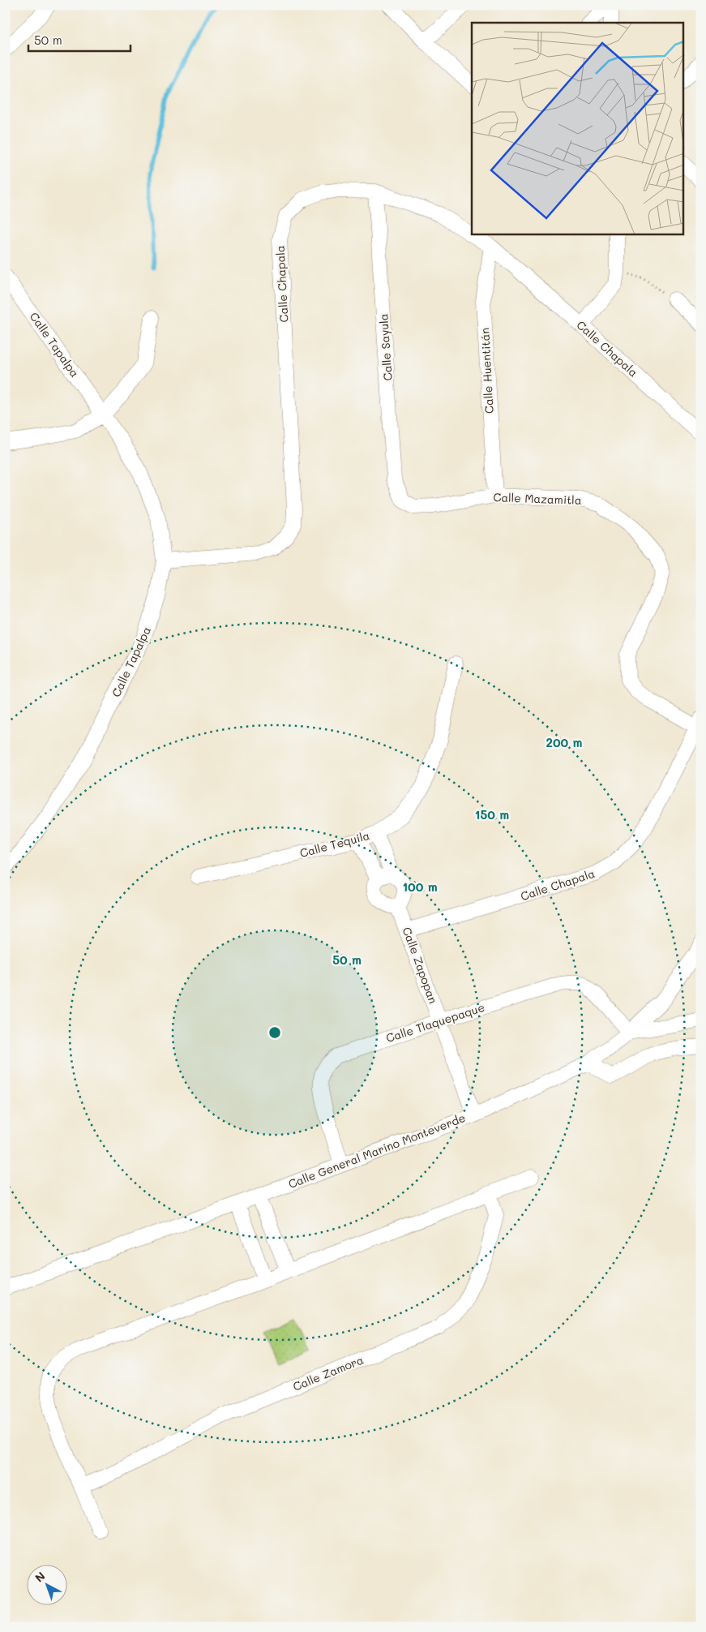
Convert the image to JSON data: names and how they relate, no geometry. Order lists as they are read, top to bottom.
{
  "streets": {
    "street": [
      "Calle Chapala",
      "Calle Tapalpa",
      "Calle Sayula",
      "Calle Huentitán",
      "Calle Mazamitla",
      "Calle Tequila",
      "Calle Zapopan",
      "Calle Tlaquepaque",
      "Calle General Marino Monteverde",
      "Calle Zamora"
    ]
  },
  "crossings": [
    ["Calle Chapala", "Calle Tapalpa"],
    ["Calle Chapala", "Calle Sayula"],
    ["Calle Chapala", "Calle Huentitán"],
    ["Calle Chapala", "Calle Mazamitla"],
    ["Calle Chapala", "Calle Zapopan"],
    ["Calle Sayula", "Calle Mazamitla"],
    ["Calle Huentitán", "Calle Mazamitla"],
    ["Calle Zapopan", "Calle Tlaquepaque"],
    ["Calle Zapopan", "Calle General Marino Monteverde"],
    ["Calle Tlaquepaque", "Calle General Marino Monteverde"]
  ],
  "scale_bar": "50 m",
  "north": "top left",
  "rings": [
    "200 m",
    "150 m",
    "100 m",
    "50 m"
  ]
}
